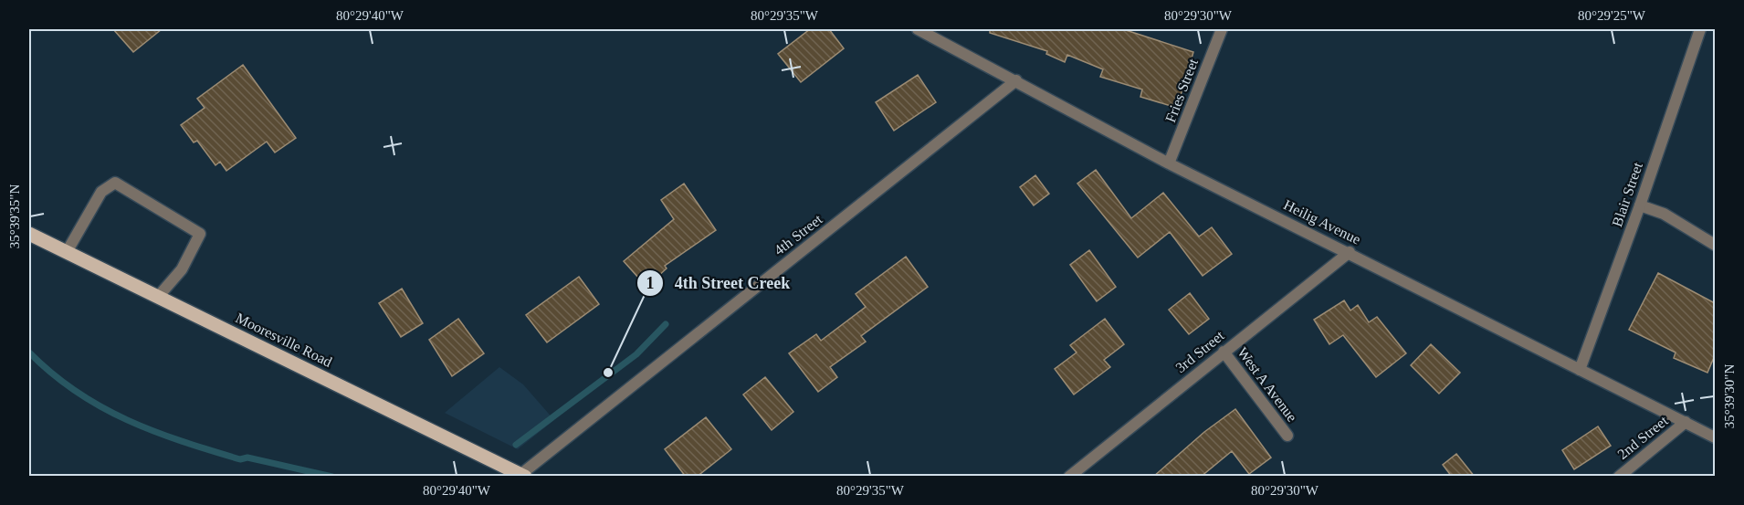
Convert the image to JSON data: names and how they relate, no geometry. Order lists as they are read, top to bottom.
{
  "streets": {
    "main road": ["Mooresville Road"],
    "street": [
      "Fries Street",
      "Blair Street",
      "Heilig Avenue",
      "4th Street",
      "3rd Street",
      "West A Avenue",
      "2nd Street"
    ]
  },
  "crossings": [
    ["Fries Street", "Heilig Avenue"],
    ["Blair Street", "Heilig Avenue"],
    ["Heilig Avenue", "4th Street"],
    ["Heilig Avenue", "3rd Street"],
    ["Heilig Avenue", "2nd Street"],
    ["4th Street", "Mooresville Road"],
    ["3rd Street", "West A Avenue"]
  ],
  "places": ["4th Street Creek"],
  "coordinates": [
    "80°29'40\"W",
    "80°29'35\"W",
    "80°29'30\"W",
    "80°29'25\"W",
    "35°39'35\"N",
    "35°39'30\"N"
  ]
}
